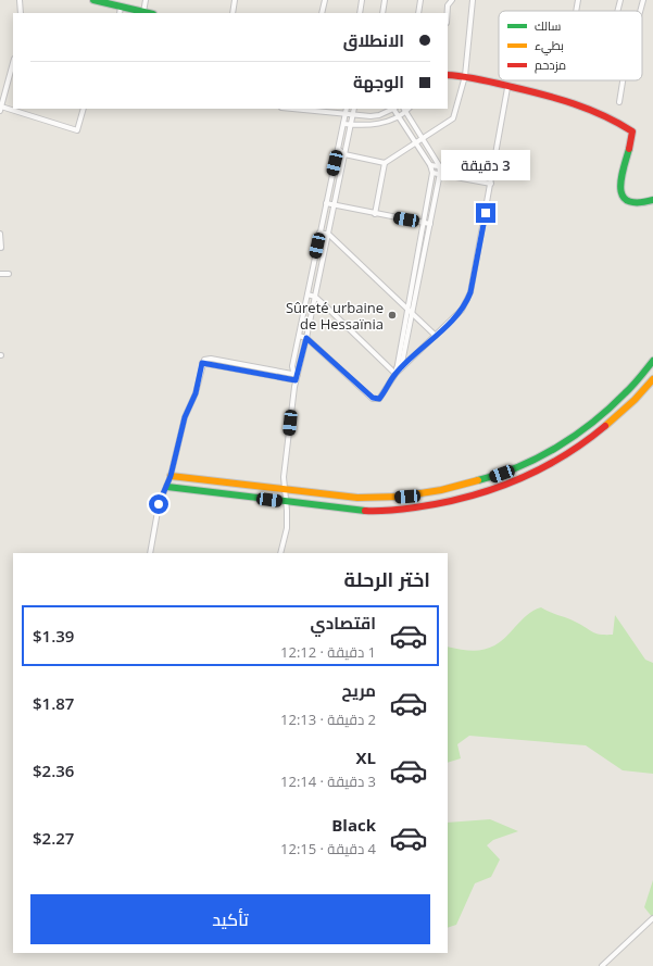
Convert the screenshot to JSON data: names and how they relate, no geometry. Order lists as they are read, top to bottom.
{
  "places": ["Sûreté urbaine de Hessaïnia"],
  "legend": ["سالك", "بطيء", "مزدحم"],
  "page": {
    "banner": ["الانطلاق", "الوجهة"],
    "bubble": "3 دقيقة",
    "heading": "اختر الرحلة",
    "list": [
      {
        "name": "اقتصادي",
        "note": "1 دقيقة · 12:12",
        "value": "$1.39"
      },
      {
        "name": "مريح",
        "note": "2 دقيقة · 12:13",
        "value": "$1.87"
      },
      {
        "name": "XL",
        "note": "3 دقيقة · 12:14",
        "value": "$2.36"
      },
      {
        "name": "Black",
        "note": "4 دقيقة · 12:15",
        "value": "$2.27"
      }
    ],
    "buttons": "تأكيد"
  }
}
